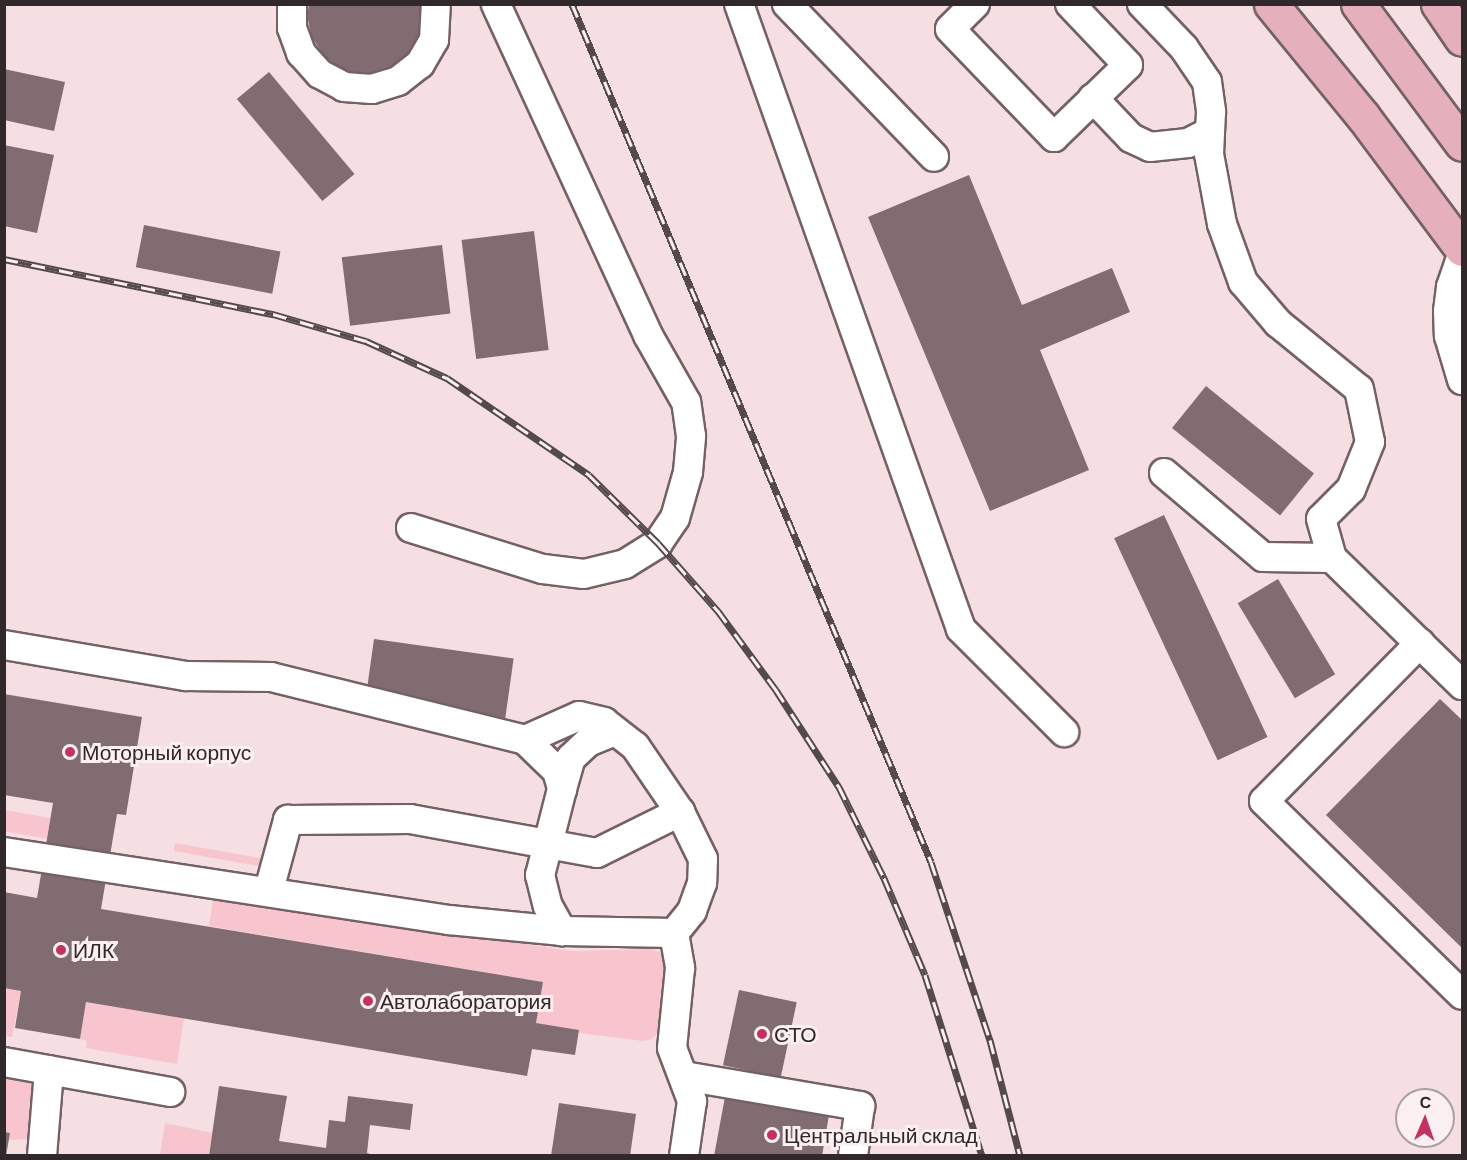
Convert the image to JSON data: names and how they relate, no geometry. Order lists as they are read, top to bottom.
{
  "places": [
    "Моторный корпус",
    "ИЛК",
    "Автолаборатория",
    "СТО",
    "Центральный склад"
  ],
  "north": "top"
}
